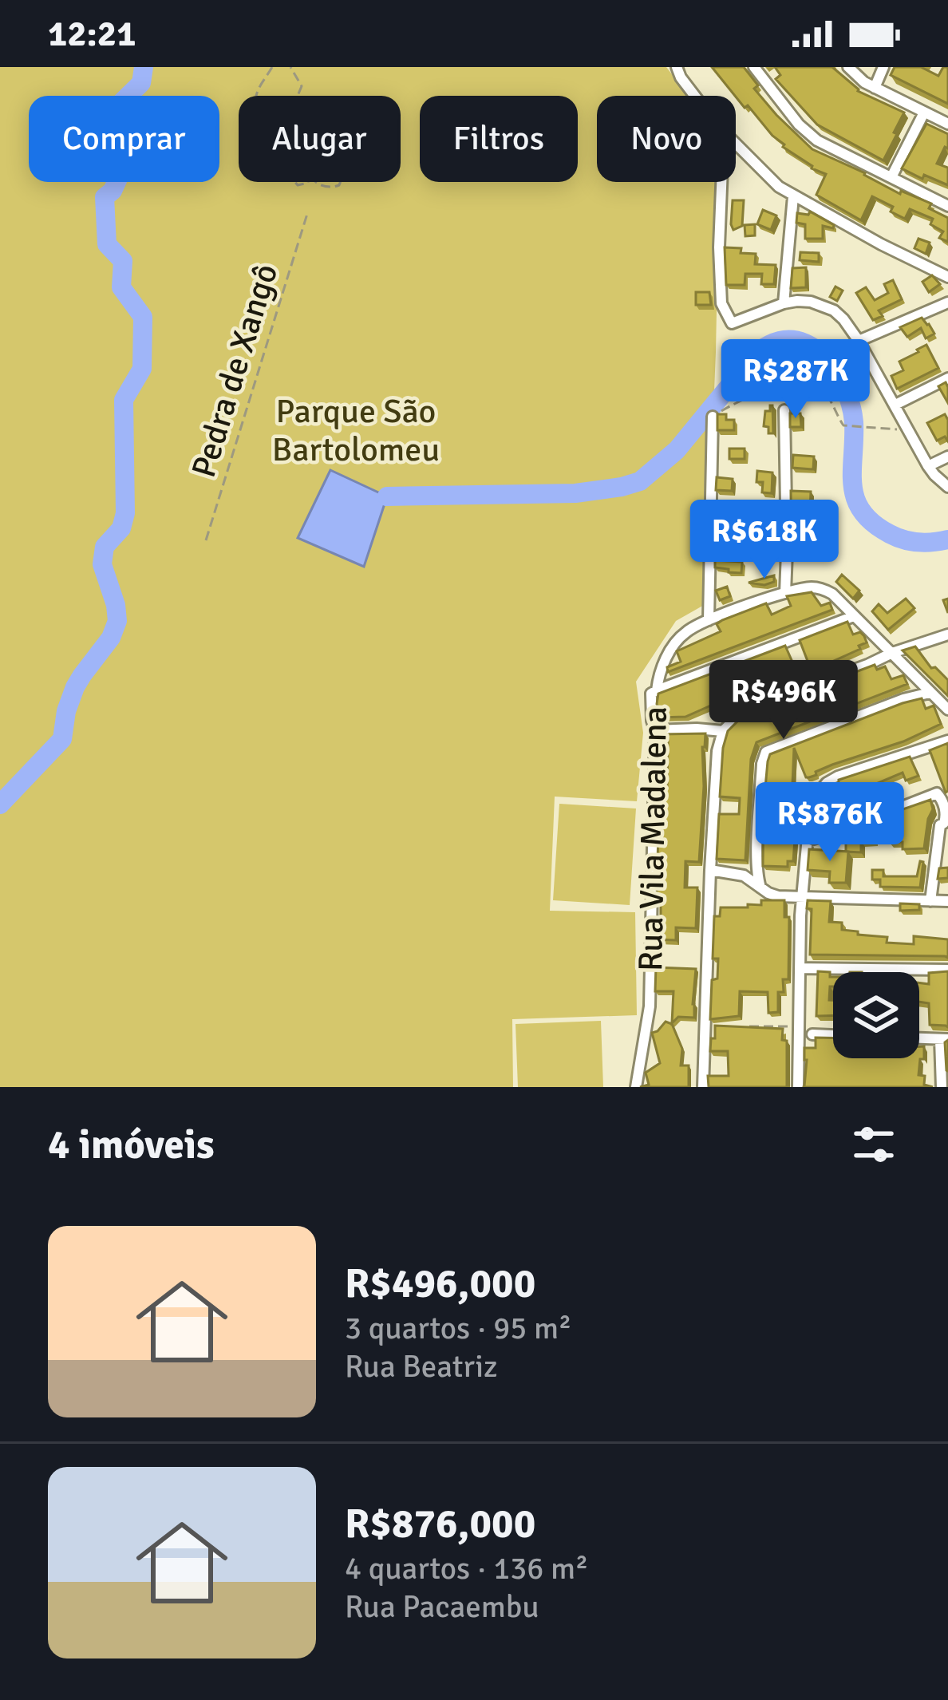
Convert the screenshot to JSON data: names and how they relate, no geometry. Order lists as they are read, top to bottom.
{
  "streets": {
    "street": ["Rua Vila Madalena"],
    "path": ["Pedra de Xangô"]
  },
  "parks": ["Parque São Bartolomeu"],
  "page": {
    "status": "12:21",
    "chip": [
      "Comprar",
      "Alugar",
      "Filtros",
      "Novo"
    ],
    "price": [
      "R$287K",
      "R$618K",
      "R$496K",
      "R$876K"
    ],
    "heading": "4 imóveis",
    "list": [
      {
        "name": "R$496,000",
        "note": "3 quartos · 95 m² · Rua Beatriz"
      },
      {
        "name": "R$876,000",
        "note": "4 quartos · 136 m² · Rua Pacaembu"
      }
    ]
  }
}
